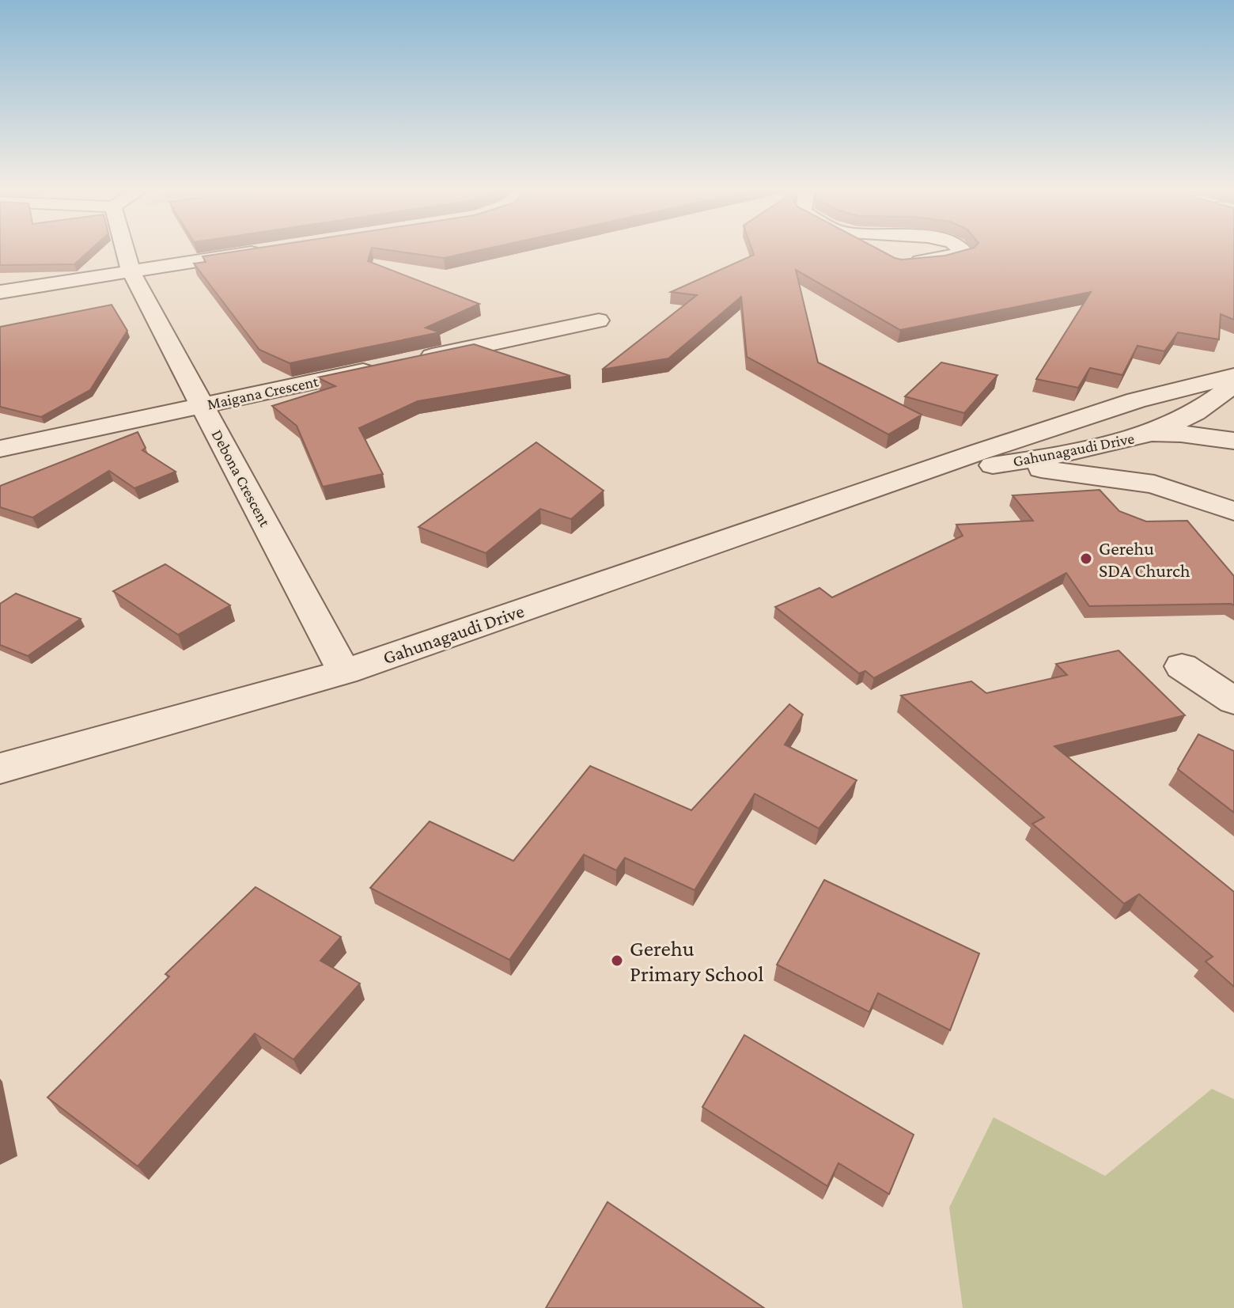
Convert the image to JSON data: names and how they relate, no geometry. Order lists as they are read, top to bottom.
{
  "streets": {
    "street": ["Maigana Crescent", "Gahunagaudi Drive", "Debona Crescent"]
  },
  "crossings": [
    ["Maigana Crescent", "Debona Crescent"],
    ["Gahunagaudi Drive", "Debona Crescent"]
  ],
  "places": ["Gerehu SDA Church", "Gerehu Primary School"]
}
